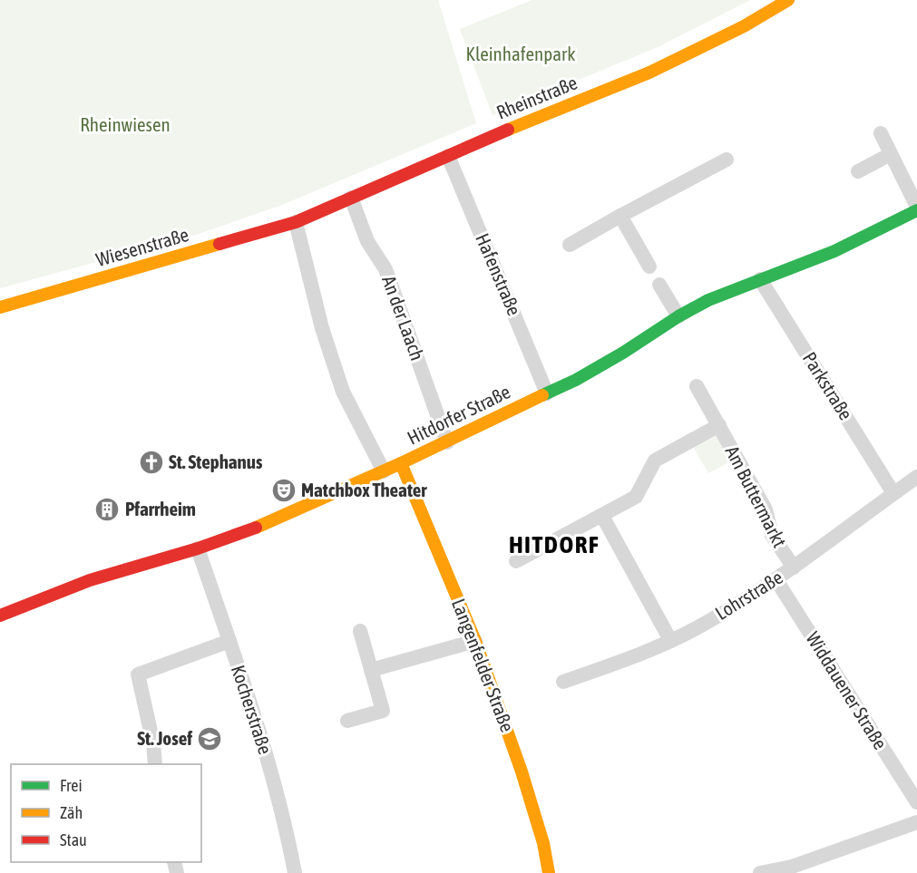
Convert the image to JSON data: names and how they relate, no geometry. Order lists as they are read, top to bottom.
{
  "streets": {
    "street": [
      "Rheinstraße",
      "Wiesenstraße",
      "Hafenstraße",
      "An der Laach",
      "Parkstraße",
      "Hitdorfer Straße",
      "Am Buttermarkt",
      "Lohrstraße",
      "Langenfelder Straße",
      "Widdauener Straße",
      "Kocherstraße"
    ]
  },
  "crossings": [
    ["Rheinstraße", "Wiesenstraße"],
    ["Rheinstraße", "Hafenstraße"],
    ["Rheinstraße", "An der Laach"],
    ["Hafenstraße", "Hitdorfer Straße"],
    ["An der Laach", "Hitdorfer Straße"],
    ["Parkstraße", "Hitdorfer Straße"],
    ["Parkstraße", "Lohrstraße"],
    ["Hitdorfer Straße", "Langenfelder Straße"],
    ["Hitdorfer Straße", "Kocherstraße"],
    ["Am Buttermarkt", "Lohrstraße"],
    ["Lohrstraße", "Widdauener Straße"]
  ],
  "districts": ["HITDORF"],
  "parks": ["Kleinhafenpark", "Rheinwiesen"],
  "places": {
    "church": ["St. Stephanus"],
    "theatre": ["Matchbox Theater"],
    "building": ["Pfarrheim"],
    "school or university": ["St. Josef"]
  },
  "legend": ["Frei", "Zäh", "Stau"]
}
